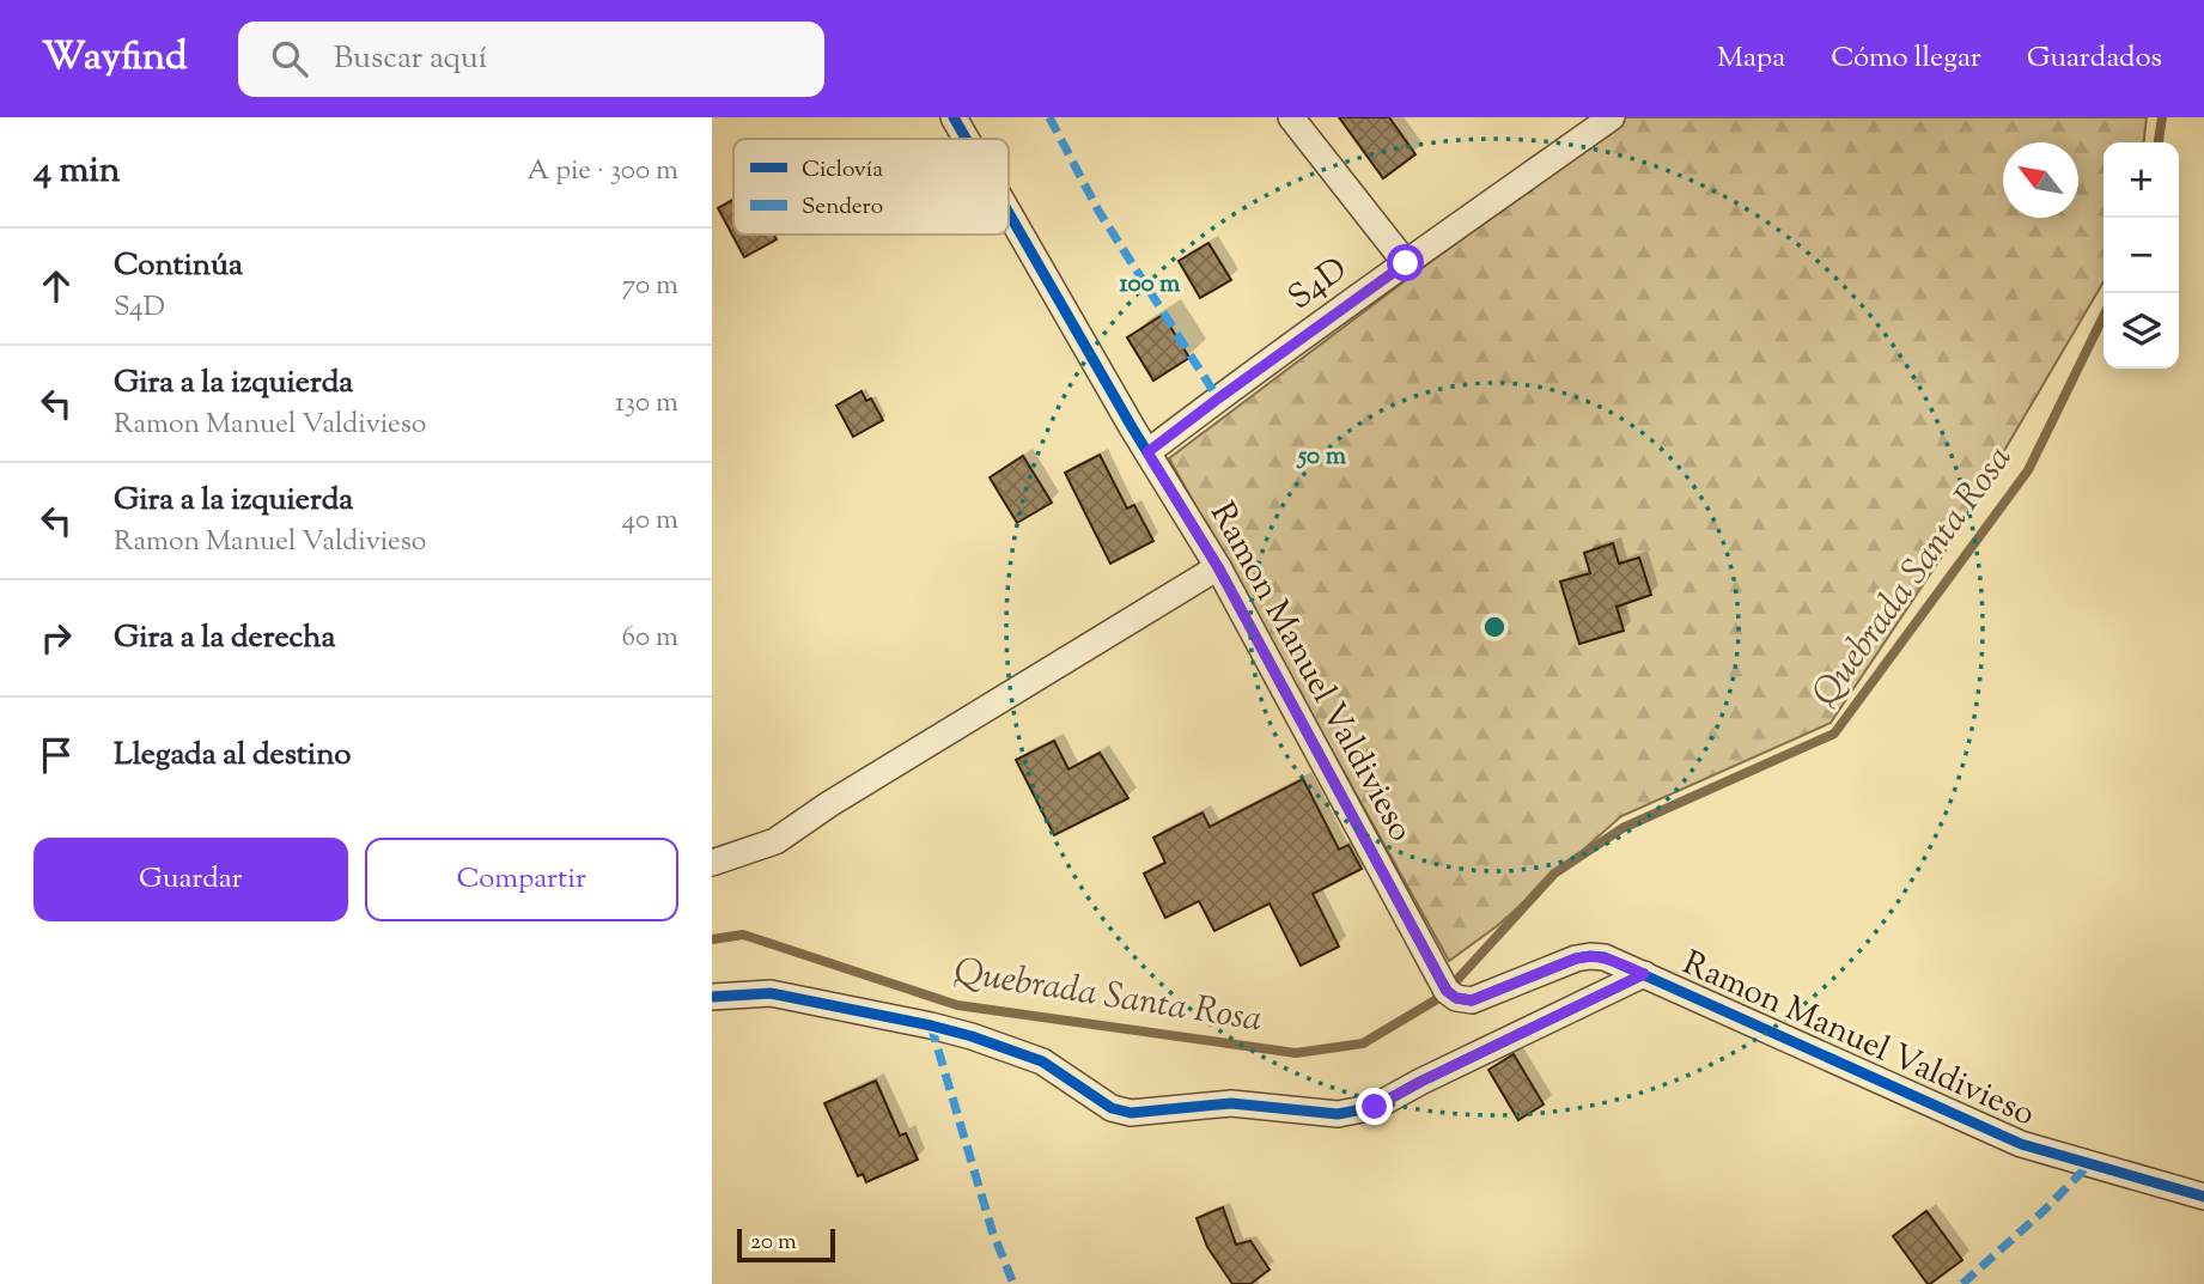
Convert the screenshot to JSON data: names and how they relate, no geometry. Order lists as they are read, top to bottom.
{
  "streets": {
    "street": ["S4D", "Ramon Manuel Valdivieso"]
  },
  "crossings": [
    ["S4D", "Ramon Manuel Valdivieso"]
  ],
  "water": ["Quebrada Santa Rosa"],
  "legend": ["Ciclovía", "Sendero"],
  "scale_bar": "20 m",
  "north": "top left",
  "page": {
    "header": "Wayfind",
    "search": "Buscar aquí",
    "nav": ["Mapa", "Cómo llegar", "Guardados"],
    "heading": ["4 min", "A pie · 300 m"],
    "map_buttons": ["+", "−"],
    "list": [
      ["Continúa", "S4D", "70 m"],
      ["Gira a la izquierda", "Ramon Manuel Valdivieso", "130 m"],
      ["Gira a la izquierda", "Ramon Manuel Valdivieso", "40 m"],
      ["Gira a la derecha", "60 m"],
      "Llegada al destino"
    ],
    "buttons": ["Guardar", "Compartir"],
    "scale": "20 m"
  },
  "rings": ["100 m", "50 m"]
}
